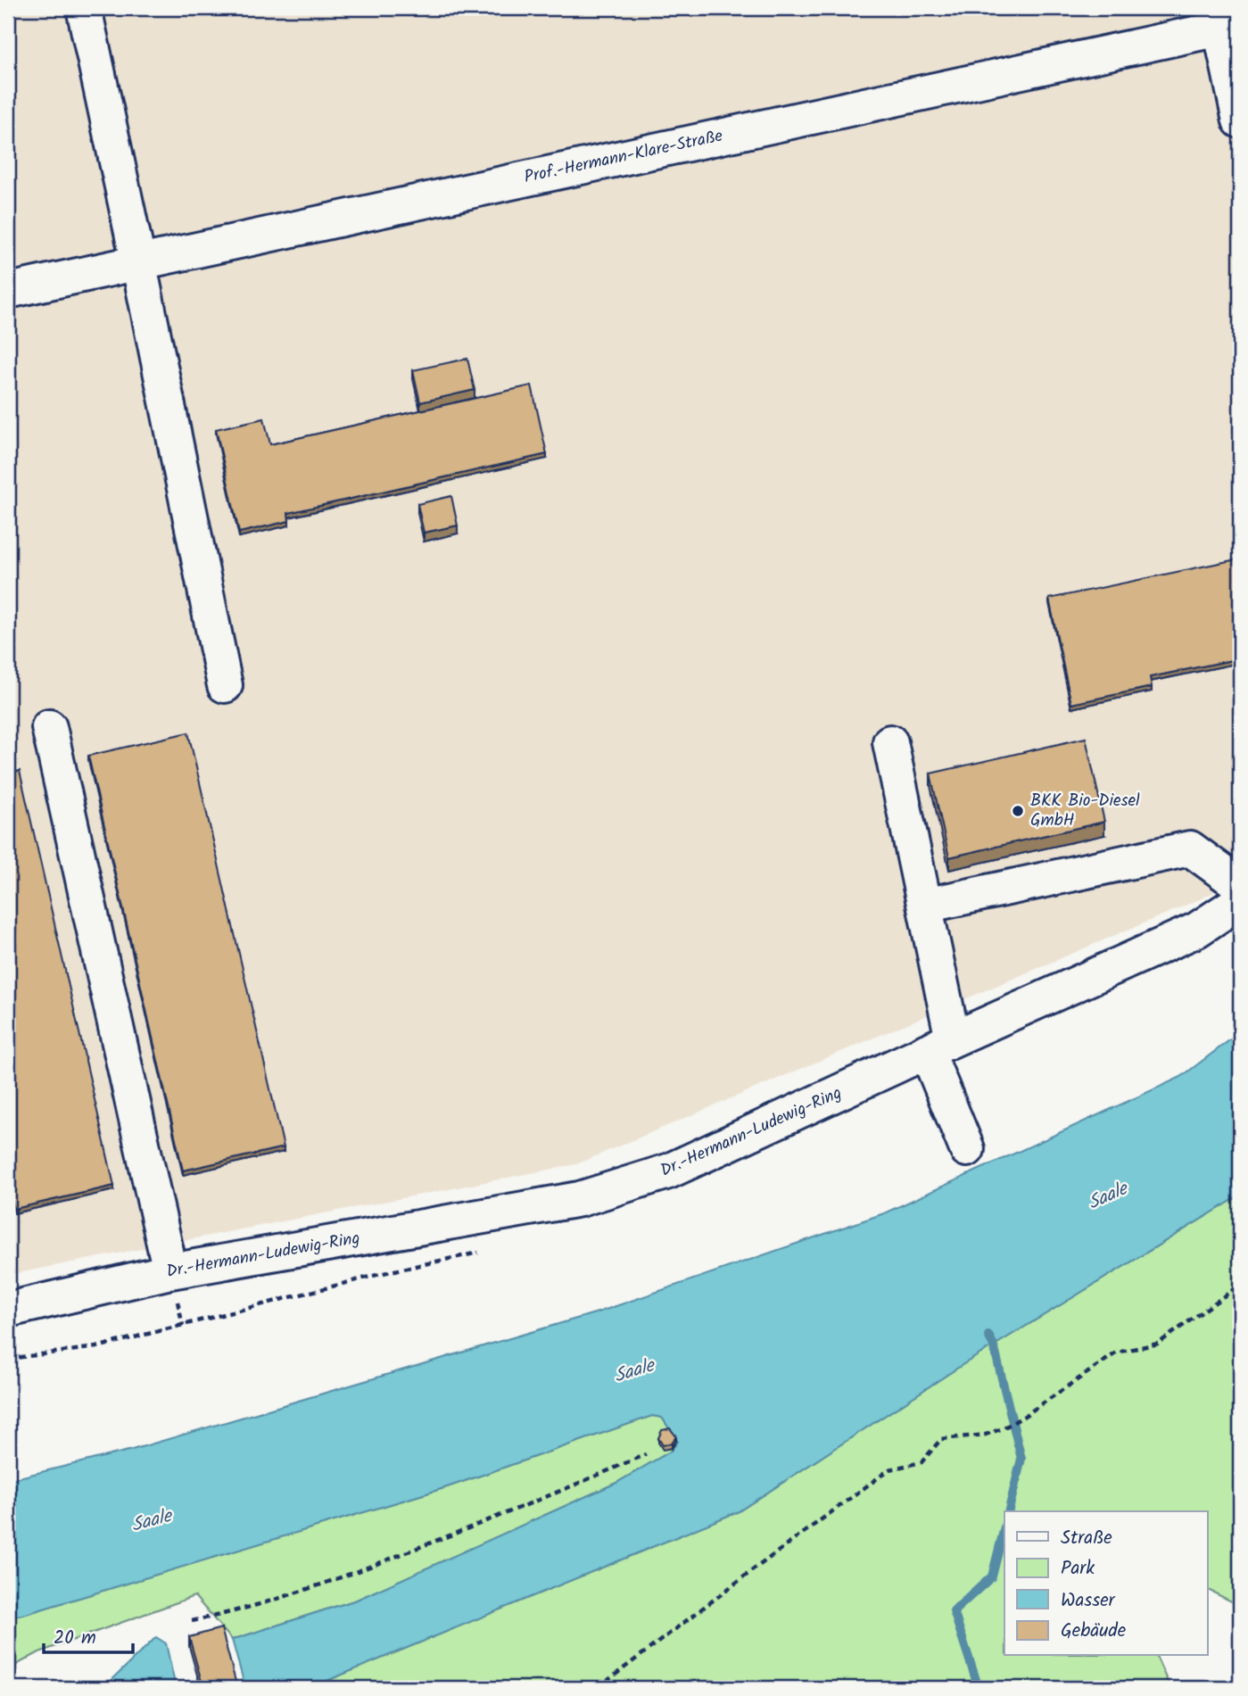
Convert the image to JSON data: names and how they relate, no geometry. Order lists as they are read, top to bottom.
{
  "streets": {
    "street": ["Prof.-Hermann-Klare-Straße", "Dr.-Hermann-Ludewig-Ring"]
  },
  "water": ["Saale"],
  "places": ["BKK Bio-Diesel GmbH"],
  "legend": [
    "Straße",
    "Park",
    "Wasser",
    "Gebäude"
  ],
  "scale_bar": "20 m"
}
